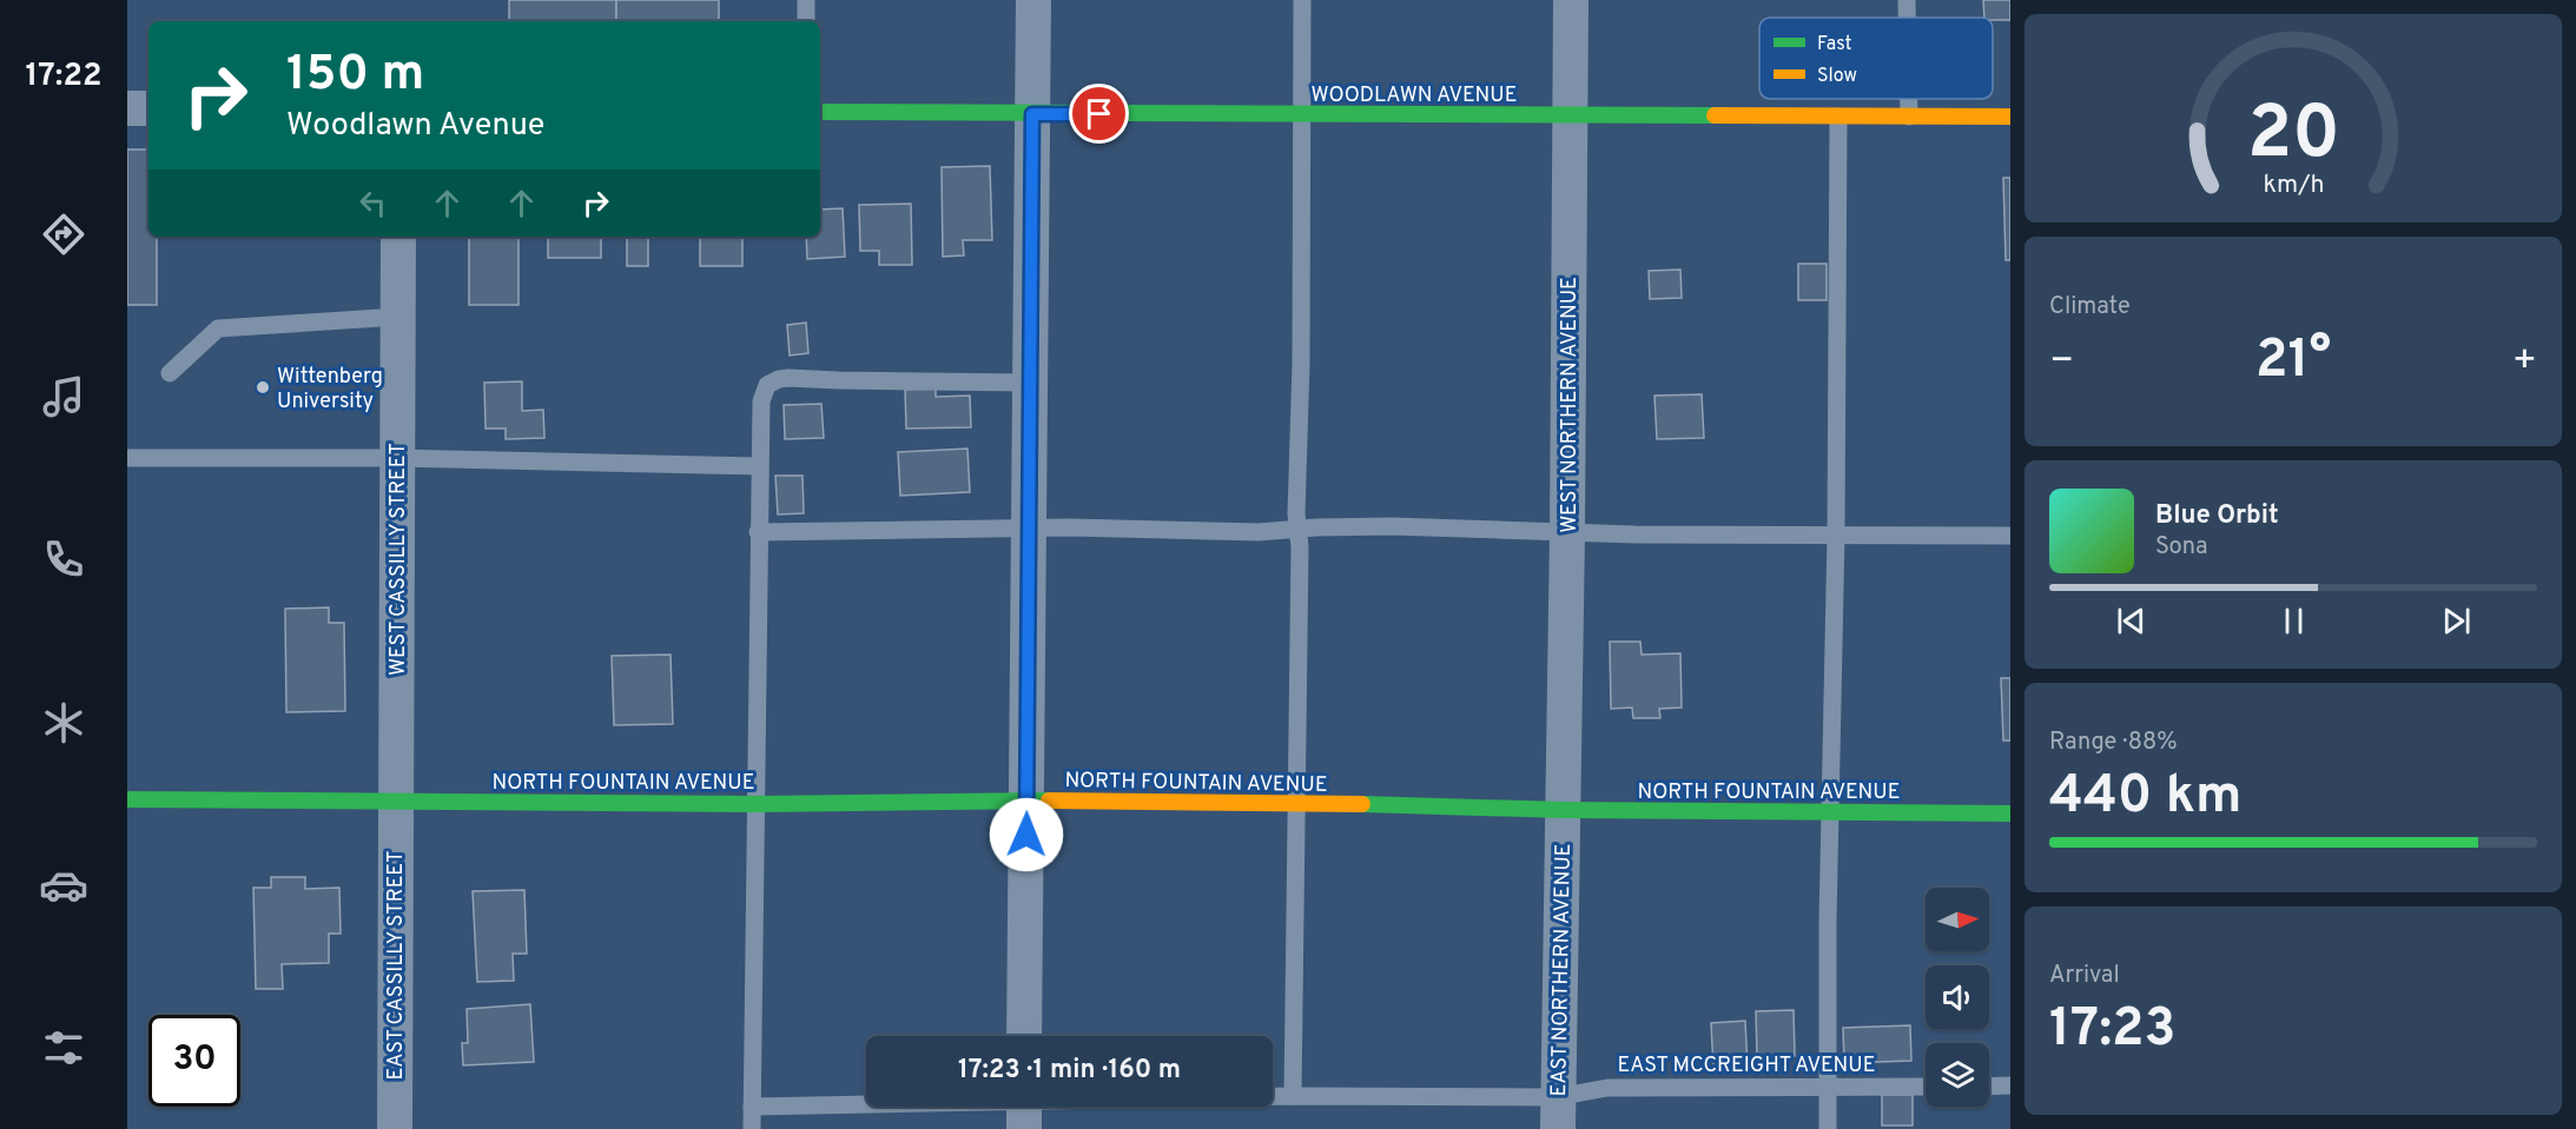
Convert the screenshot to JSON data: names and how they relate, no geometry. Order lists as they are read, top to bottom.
{
  "streets": {
    "street": [
      "WOODLAWN AVENUE",
      "WEST NORTHERN AVENUE",
      "WEST CASSILLY STREET",
      "NORTH FOUNTAIN AVENUE",
      "EAST CASSILLY STREET",
      "EAST NORTHERN AVENUE"
    ],
    "lane": ["EAST MCCREIGHT AVENUE"]
  },
  "crossings": [
    ["WOODLAWN AVENUE", "WEST NORTHERN AVENUE"],
    ["WEST NORTHERN AVENUE", "NORTH FOUNTAIN AVENUE"],
    ["WEST NORTHERN AVENUE", "EAST NORTHERN AVENUE"],
    ["WEST CASSILLY STREET", "NORTH FOUNTAIN AVENUE"],
    ["WEST CASSILLY STREET", "EAST CASSILLY STREET"],
    ["NORTH FOUNTAIN AVENUE", "EAST CASSILLY STREET"],
    ["NORTH FOUNTAIN AVENUE", "EAST NORTHERN AVENUE"],
    ["EAST NORTHERN AVENUE", "EAST MCCREIGHT AVENUE"]
  ],
  "places": ["Wittenberg University"],
  "legend": ["Fast", "Slow"],
  "north": "right",
  "page": {
    "tabs": "17:22",
    "turn": ["150 m", "Woodlawn Avenue"],
    "tile": [
      "Climate",
      ["Range · 88%", "440 km"],
      ["Arrival", "17:23"]
    ],
    "heat": ["−", "21°", "+"],
    "song": ["Blue Orbit", "Sona"],
    "limit": "30",
    "trip": "17:23 · 1 min · 160 m",
    "gauge": ["20", "km/h"]
  }
}
